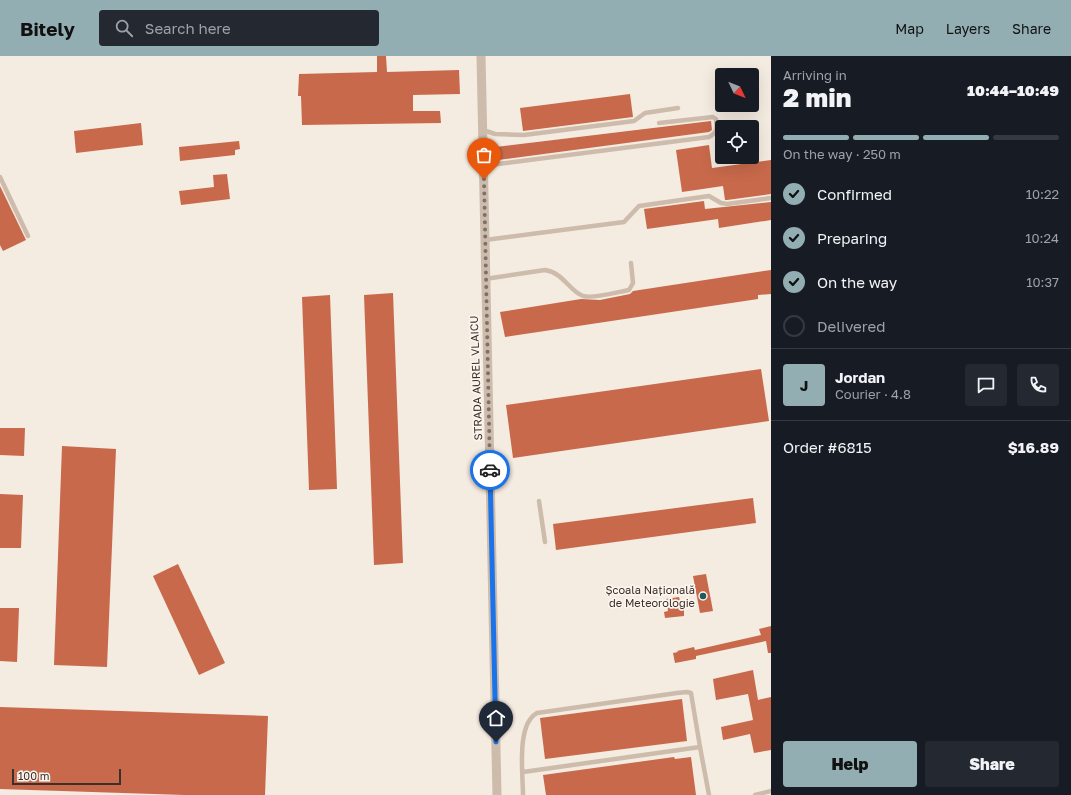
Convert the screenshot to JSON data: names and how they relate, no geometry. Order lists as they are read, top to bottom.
{
  "streets": {
    "street": ["STRADA AUREL VLAICU"]
  },
  "places": ["Școala Națională de Meteorologie"],
  "scale_bar": "100 m",
  "north": "bottom right",
  "page": {
    "header": "Bitely",
    "search": "Search here",
    "nav": ["Map", "Layers", "Share"],
    "heading": ["2 min", "Arriving in", "10:44–10:49"],
    "panel": [
      "Jordan",
      "Courier · 4.8",
      "Order #6815",
      "$16.89"
    ],
    "bar": "On the way · 250 m",
    "list": [
      ["Confirmed", "10:22"],
      ["Preparing", "10:24"],
      ["On the way", "10:37"],
      "Delivered"
    ],
    "round": "J",
    "buttons": ["Help", "Share"],
    "scale": "100 m"
  }
}
